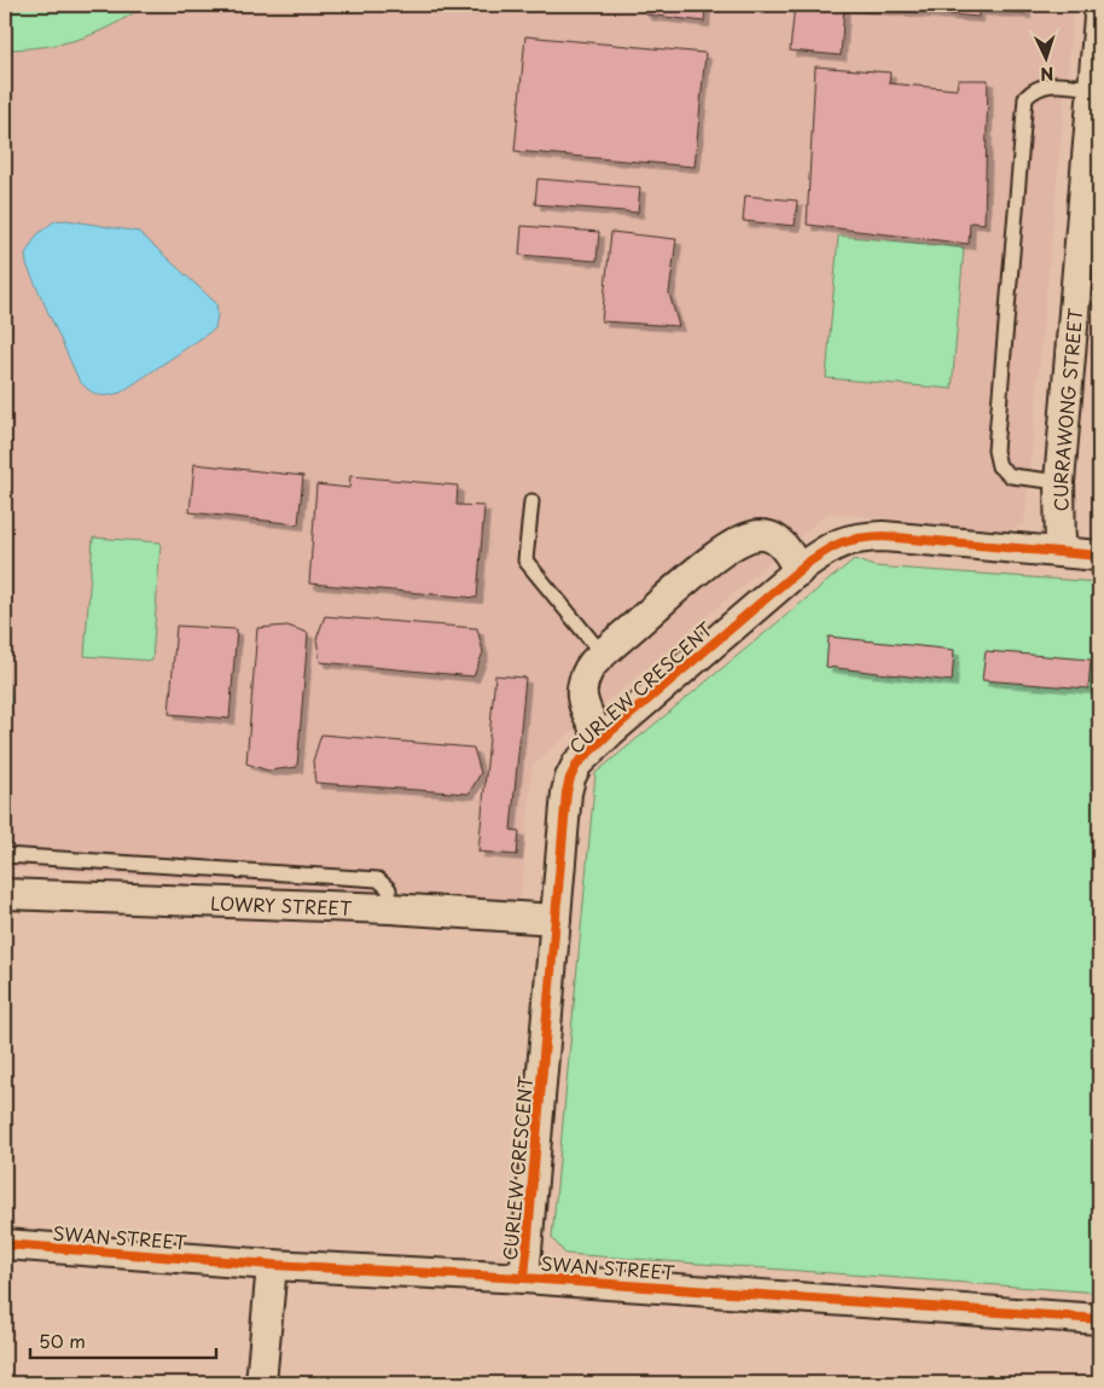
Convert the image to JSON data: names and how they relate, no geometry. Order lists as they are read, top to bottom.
{
  "streets": {
    "street": [
      "CURRAWONG STREET",
      "CURLEW CRESCENT",
      "LOWRY STREET",
      "SWAN STREET"
    ]
  },
  "crossings": [
    ["CURRAWONG STREET", "CURLEW CRESCENT"],
    ["CURLEW CRESCENT", "LOWRY STREET"],
    ["CURLEW CRESCENT", "SWAN STREET"]
  ],
  "scale_bar": "50 m",
  "north": "bottom"
}
